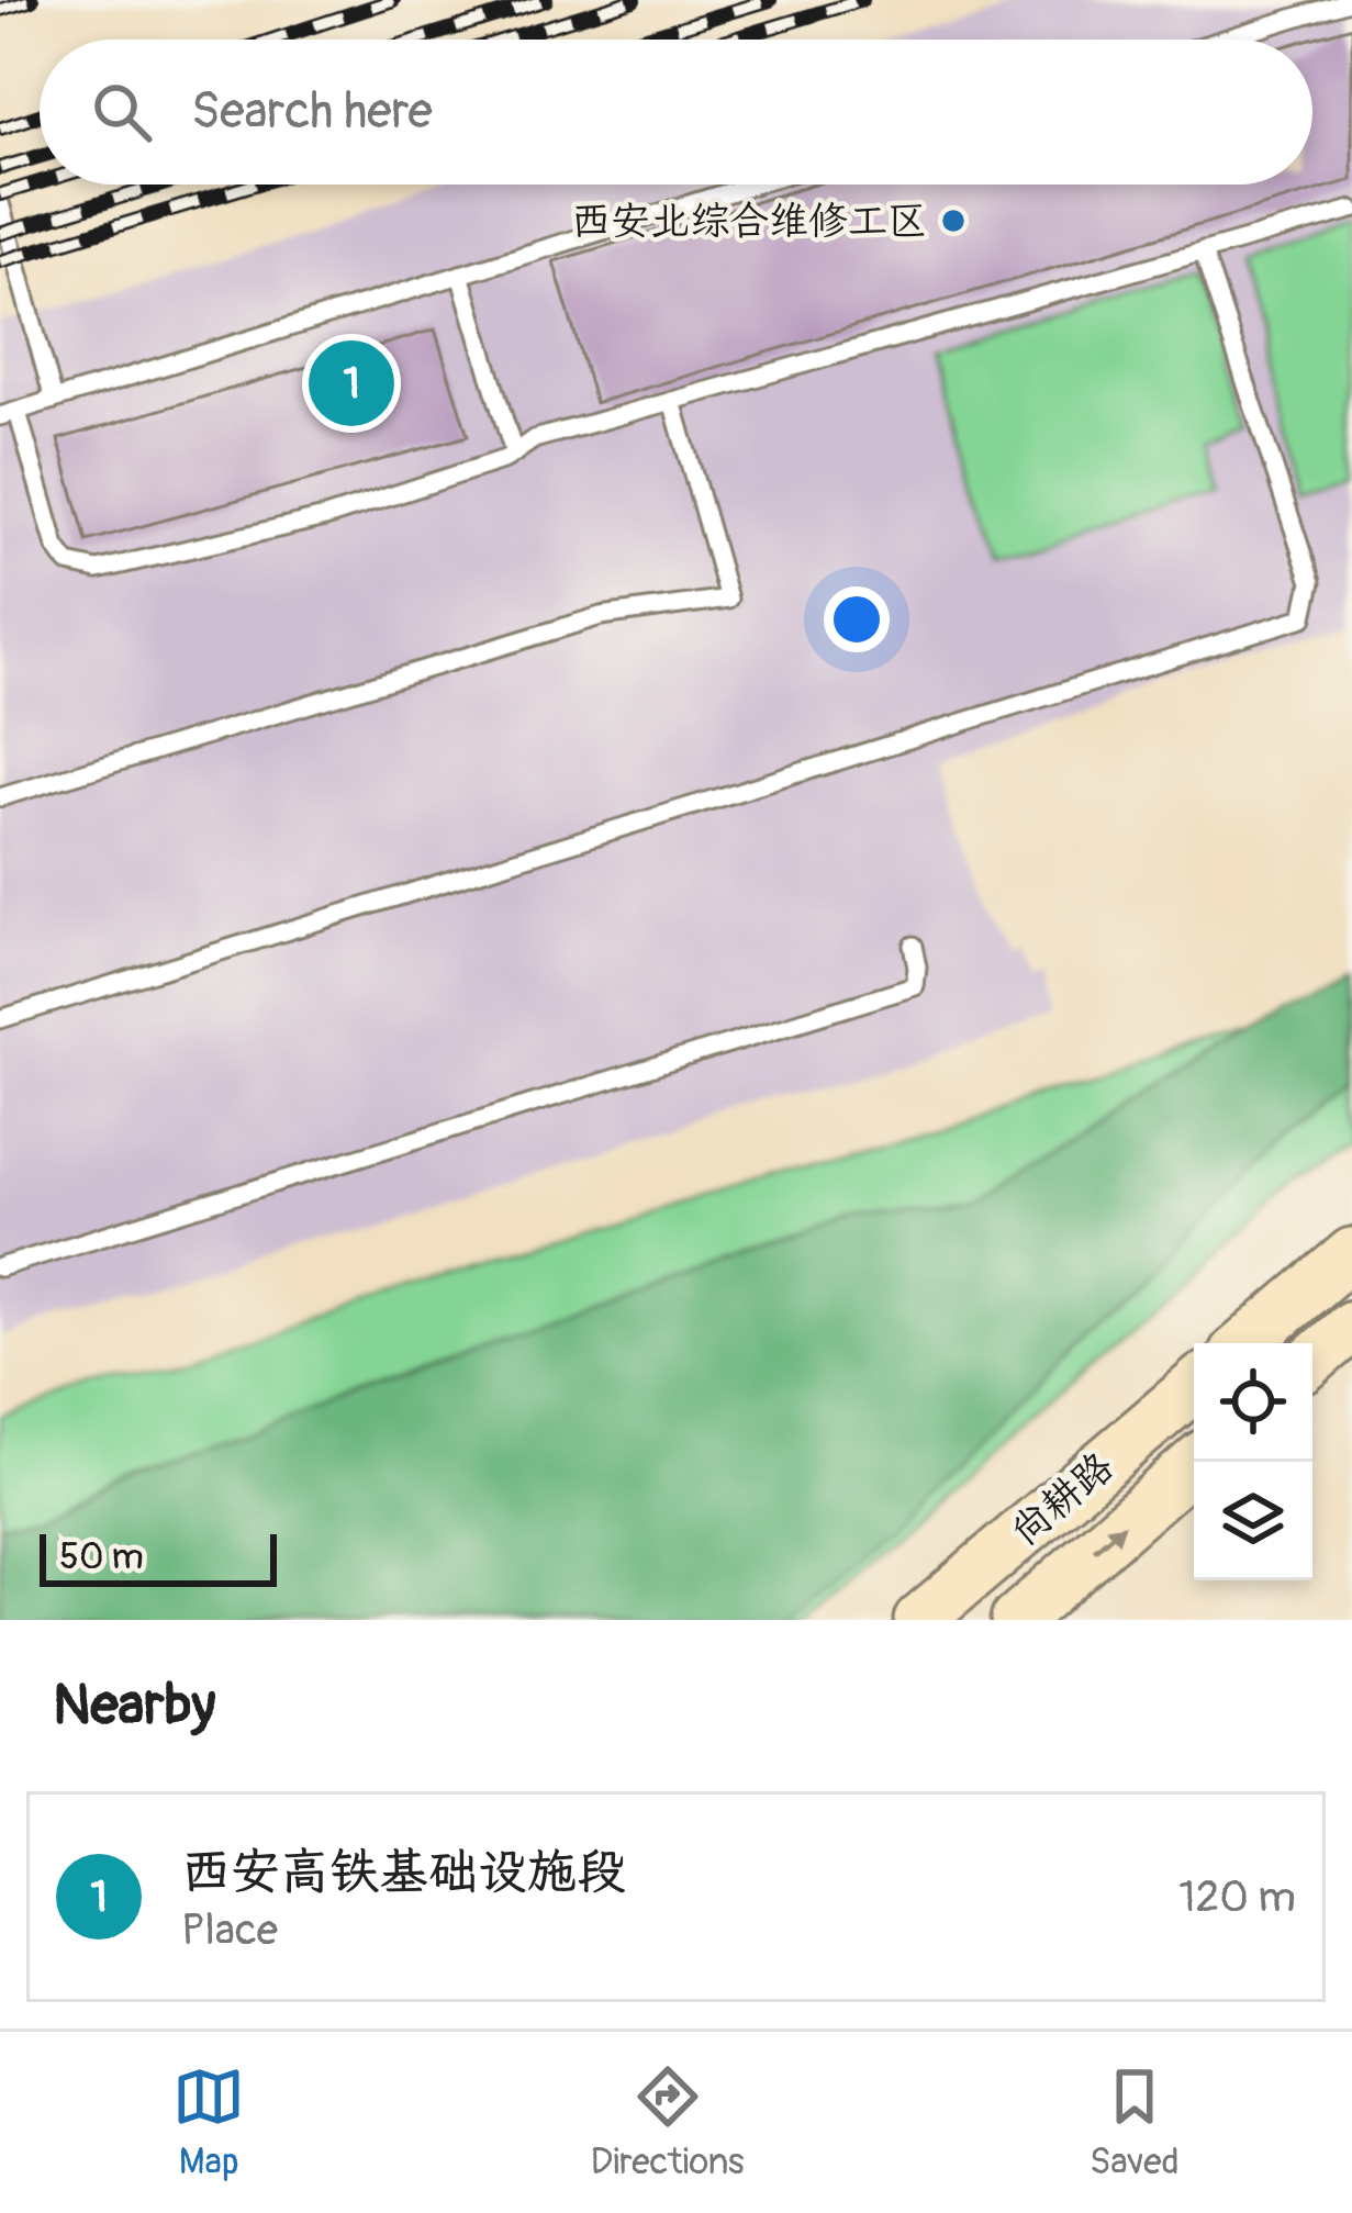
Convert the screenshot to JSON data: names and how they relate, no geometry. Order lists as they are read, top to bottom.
{
  "streets": {
    "street": ["尚耕路"]
  },
  "places": ["西安北综合维修工区"],
  "scale_bar": "50 m",
  "page": {
    "search": "Search here",
    "pins": "1",
    "scale": "50 m",
    "heading": "Nearby",
    "list": [
      {
        "mark": "1",
        "name": "西安高铁基础设施段",
        "note": "Place",
        "value": "120 m"
      }
    ],
    "nav": ["Map", "Directions", "Saved"]
  }
}
